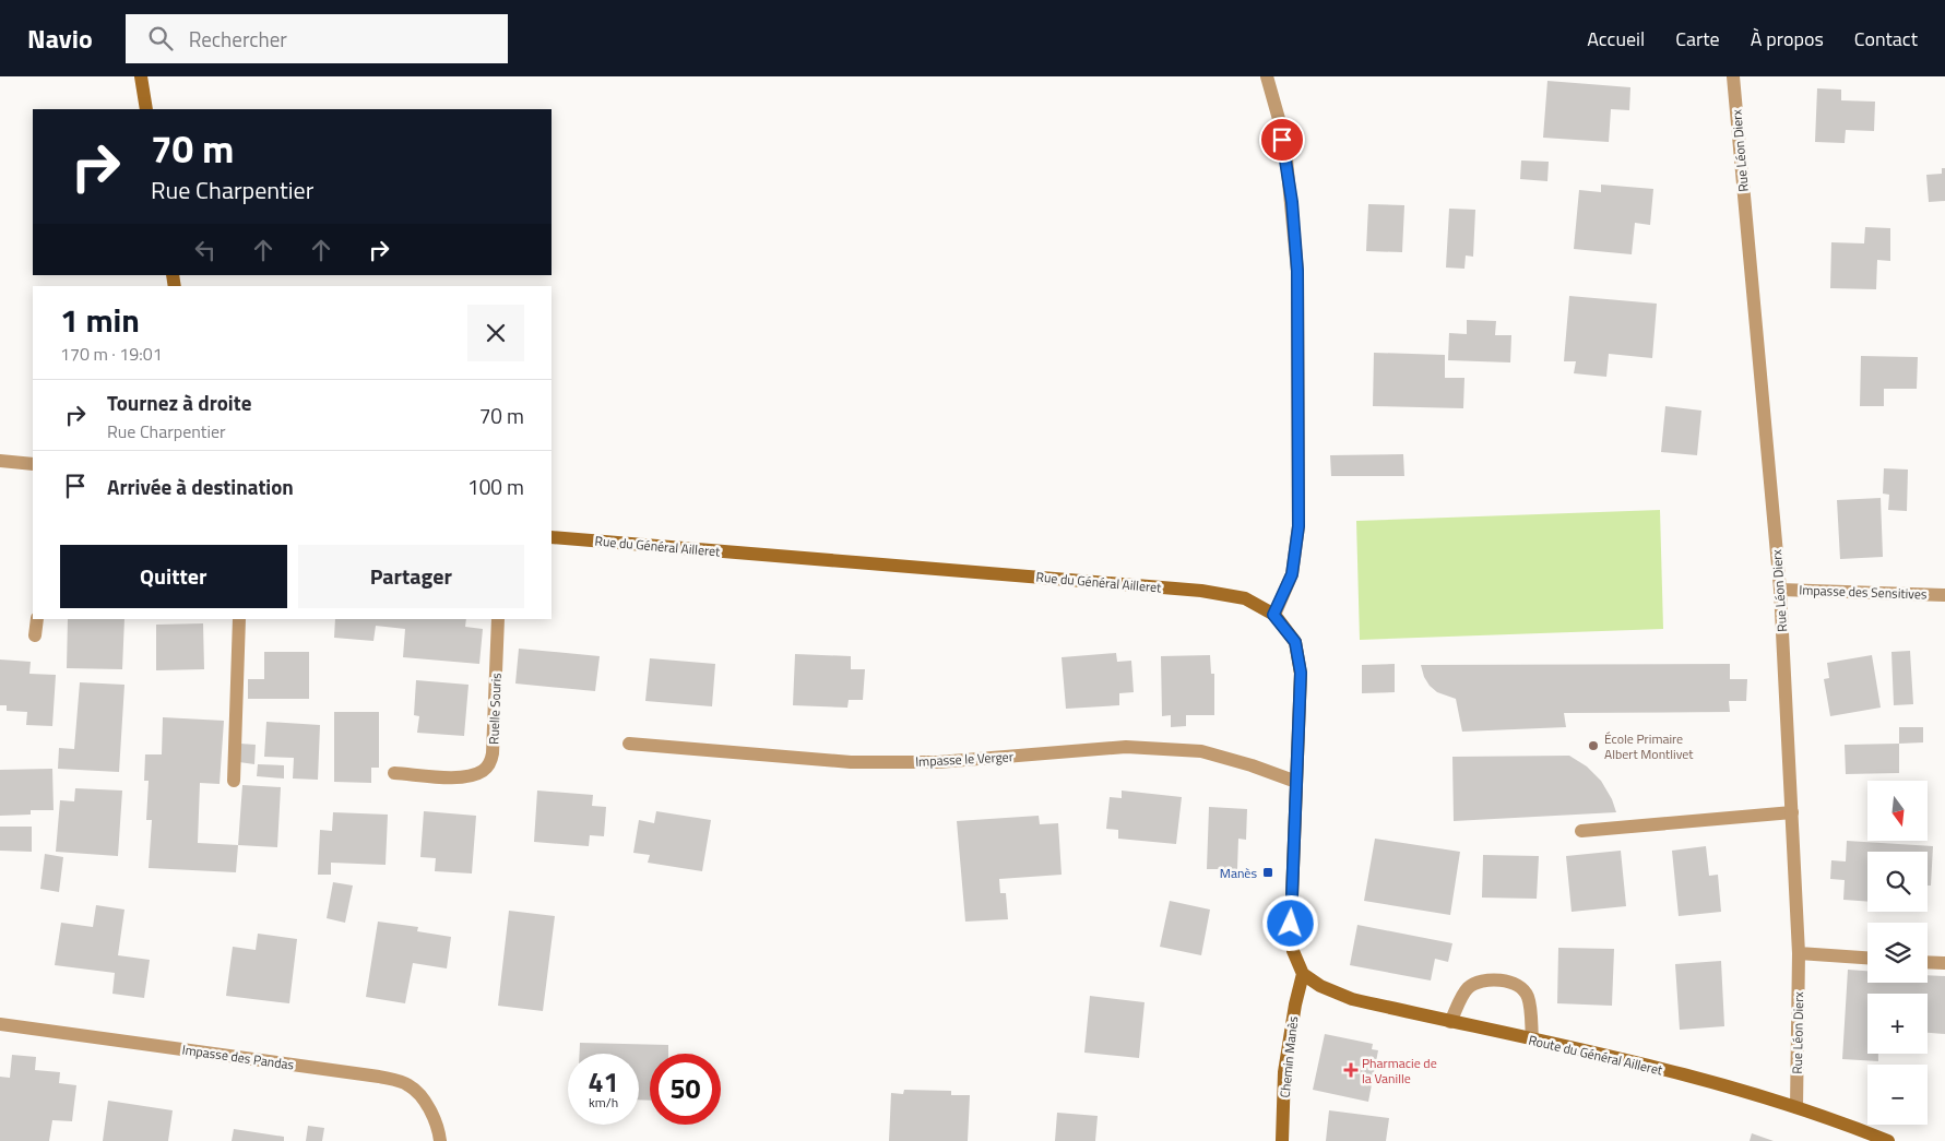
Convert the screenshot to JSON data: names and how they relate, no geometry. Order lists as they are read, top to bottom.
{
  "streets": {
    "main road": ["Rue du Général Ailleret", "Route du Général Ailleret", "Chemin Manès"],
    "street": [
      "Rue Léon Dierx",
      "Impasse des Sensitives",
      "Ruelle Souris",
      "Impasse le Verger",
      "Impasse des Pandas"
    ]
  },
  "crossings": [
    ["Rue Léon Dierx", "Impasse des Sensitives"],
    ["Rue Léon Dierx", "Route du Général Ailleret"],
    ["Rue du Général Ailleret", "Impasse le Verger"],
    ["Rue du Général Ailleret", "Route du Général Ailleret"],
    ["Rue du Général Ailleret", "Chemin Manès"],
    ["Route du Général Ailleret", "Chemin Manès"]
  ],
  "places": {
    "other": ["École Primaire Albert Montlivet"],
    "transit": ["Manès"],
    "health": ["Pharmacie de la Vanille"]
  },
  "north": "bottom",
  "page": {
    "header": "Navio",
    "search": "Rechercher",
    "nav": [
      "Accueil",
      "Carte",
      "À propos",
      "Contact"
    ],
    "turn": ["70 m", "Rue Charpentier"],
    "heading": ["1 min", "170 m · 19:01"],
    "list": [
      {
        "name": "Tournez à droite",
        "note": "Rue Charpentier",
        "value": "70 m"
      },
      {
        "name": "Arrivée à destination",
        "value": "100 m"
      }
    ],
    "buttons": ["Quitter", "Partager"],
    "map_buttons": ["+", "−"],
    "speed": "41 km/h",
    "limit": "50"
  }
}
